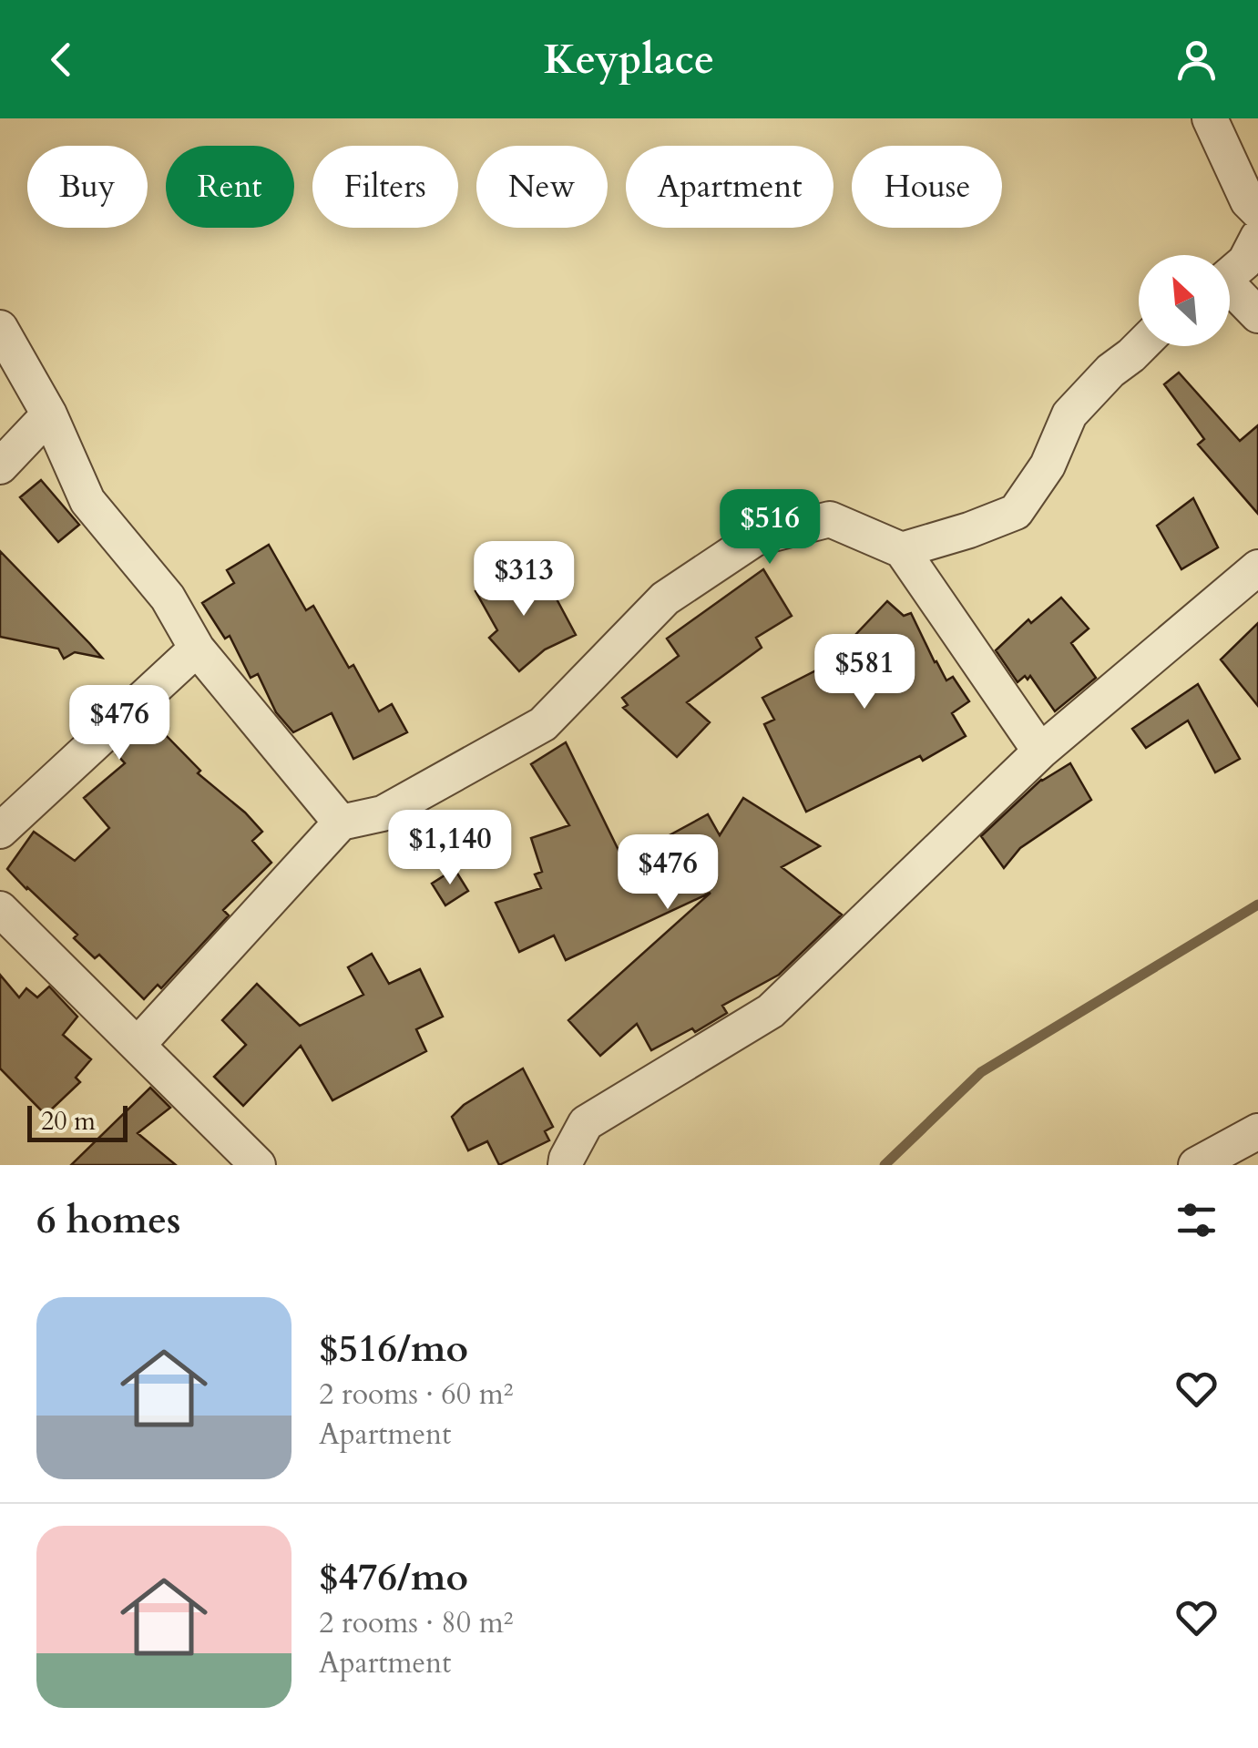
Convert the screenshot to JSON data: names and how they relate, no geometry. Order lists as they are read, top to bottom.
{
  "scale_bar": "20 m",
  "north": "top left",
  "page": {
    "header": "Keyplace",
    "chip": [
      "Buy",
      "Rent",
      "Filters",
      "New",
      "Apartment",
      "House"
    ],
    "price": [
      "$516",
      "$313",
      "$581",
      "$476",
      "$1,140",
      "$476"
    ],
    "scale": "20 m",
    "heading": "6 homes",
    "list": [
      {
        "name": "$516/mo",
        "note": "2 rooms · 60 m² · Apartment"
      },
      {
        "name": "$476/mo",
        "note": "2 rooms · 80 m² · Apartment"
      }
    ]
  }
}
